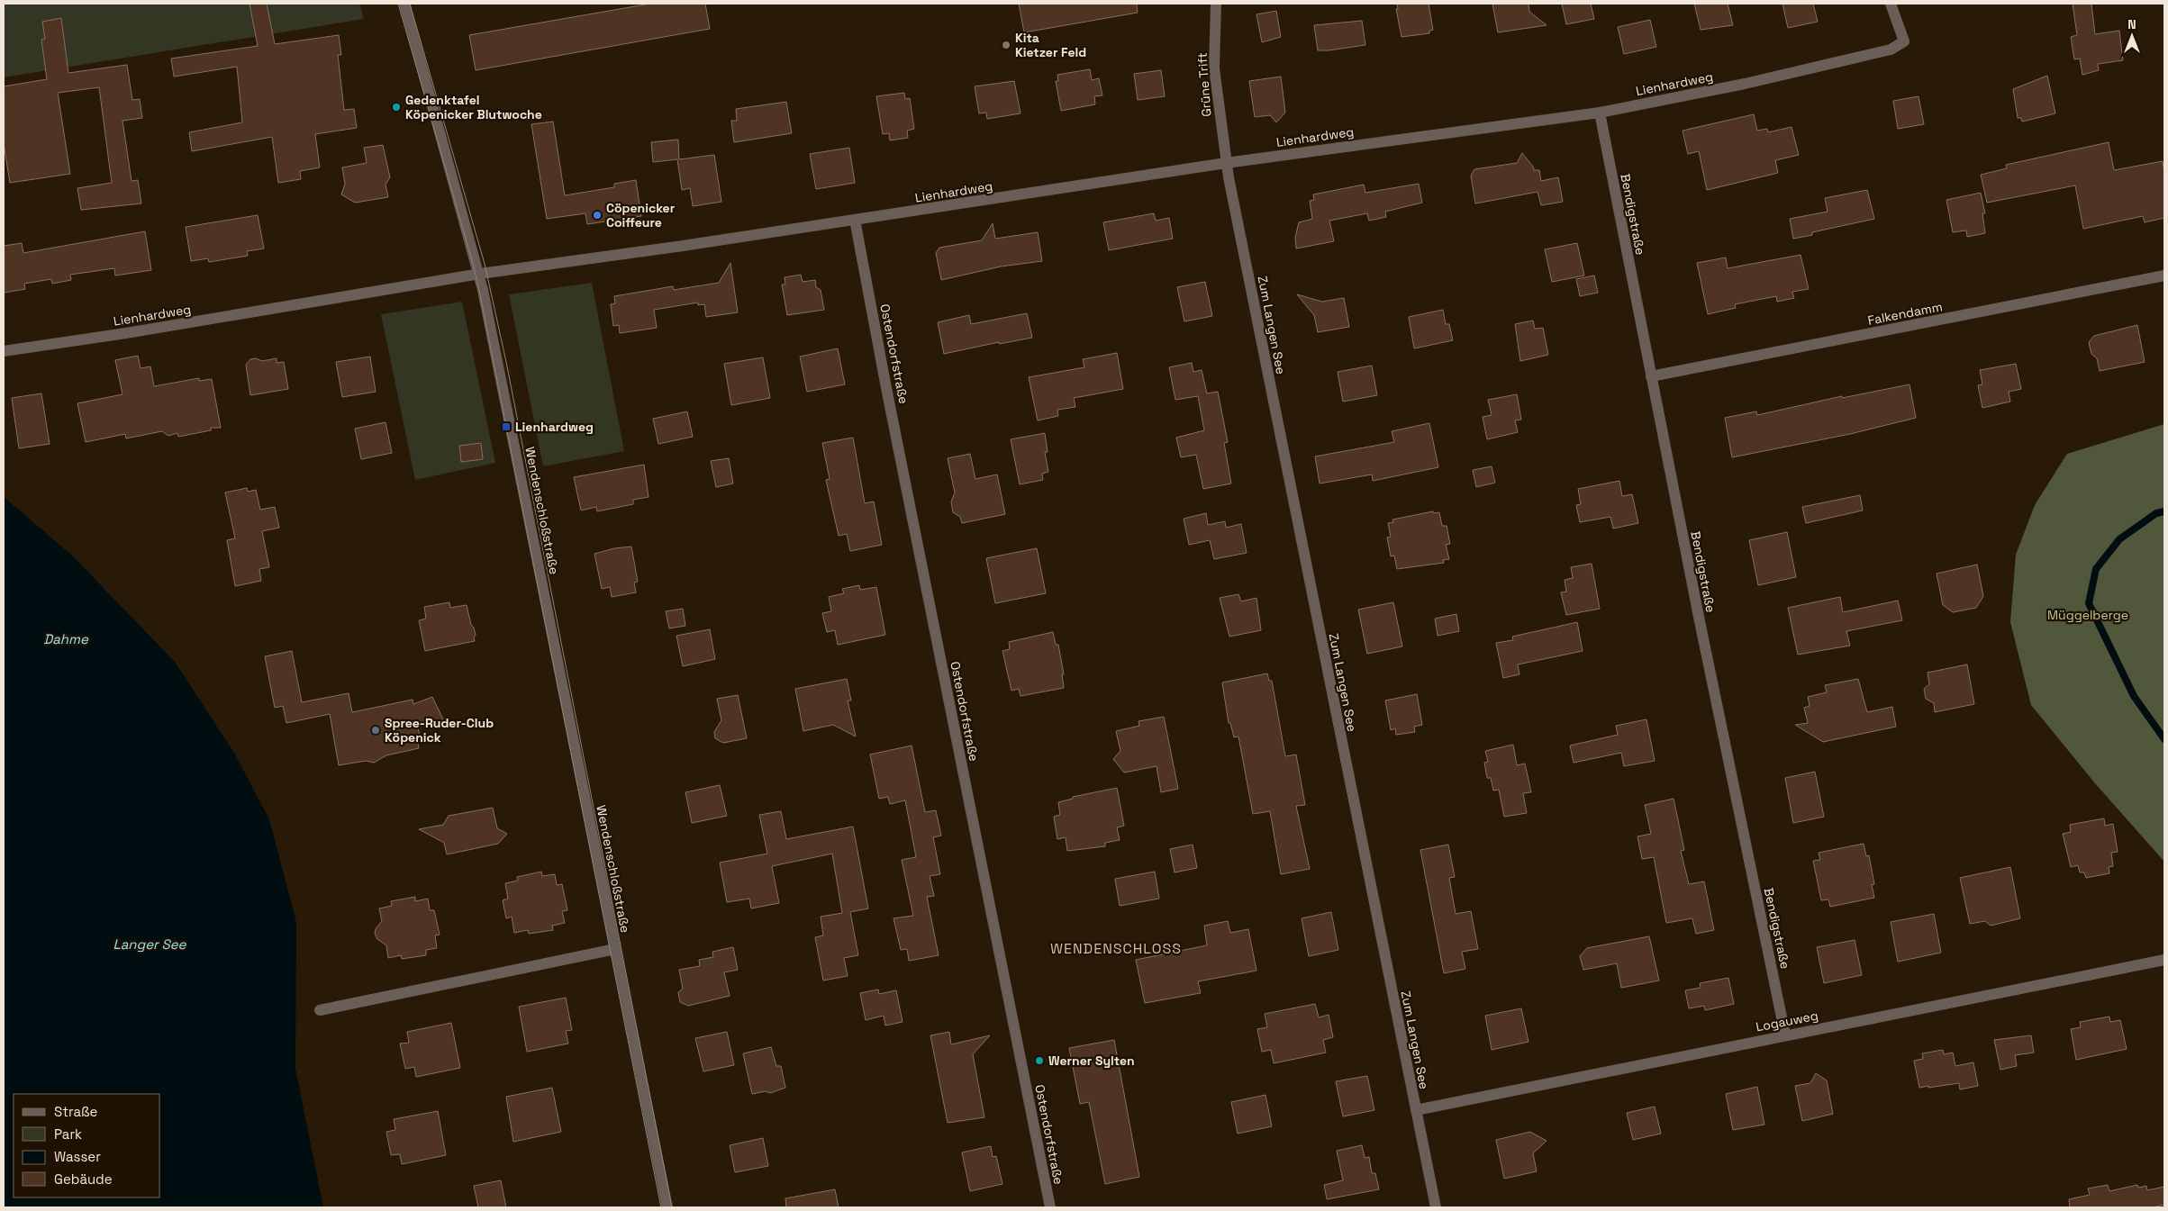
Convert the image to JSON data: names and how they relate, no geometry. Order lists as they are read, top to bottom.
{
  "streets": {
    "street": [
      "Lienhardweg",
      "Grüne Trift",
      "Bendigstraße",
      "Falkendamm",
      "Zum Langen See",
      "Ostendorfstraße",
      "Wendenschloßstraße",
      "Logauweg"
    ]
  },
  "crossings": [
    ["Lienhardweg", "Grüne Trift"],
    ["Lienhardweg", "Bendigstraße"],
    ["Lienhardweg", "Zum Langen See"],
    ["Lienhardweg", "Ostendorfstraße"],
    ["Lienhardweg", "Wendenschloßstraße"],
    ["Grüne Trift", "Zum Langen See"],
    ["Bendigstraße", "Falkendamm"],
    ["Bendigstraße", "Logauweg"],
    ["Zum Langen See", "Logauweg"]
  ],
  "districts": ["WENDENSCHLOSS"],
  "water": ["Dahme", "Langer See"],
  "parks": ["Müggelberge"],
  "places": {
    "other": [
      "Kita Kietzer Feld",
      "Gedenktafel Köpenicker Blutwoche",
      "Cöpenicker Coiffeure",
      "Spree-Ruder-Club Köpenick",
      "Werner Sylten"
    ],
    "transit": ["Lienhardweg"]
  },
  "legend": [
    "Straße",
    "Park",
    "Wasser",
    "Gebäude"
  ],
  "north": "top"
}
